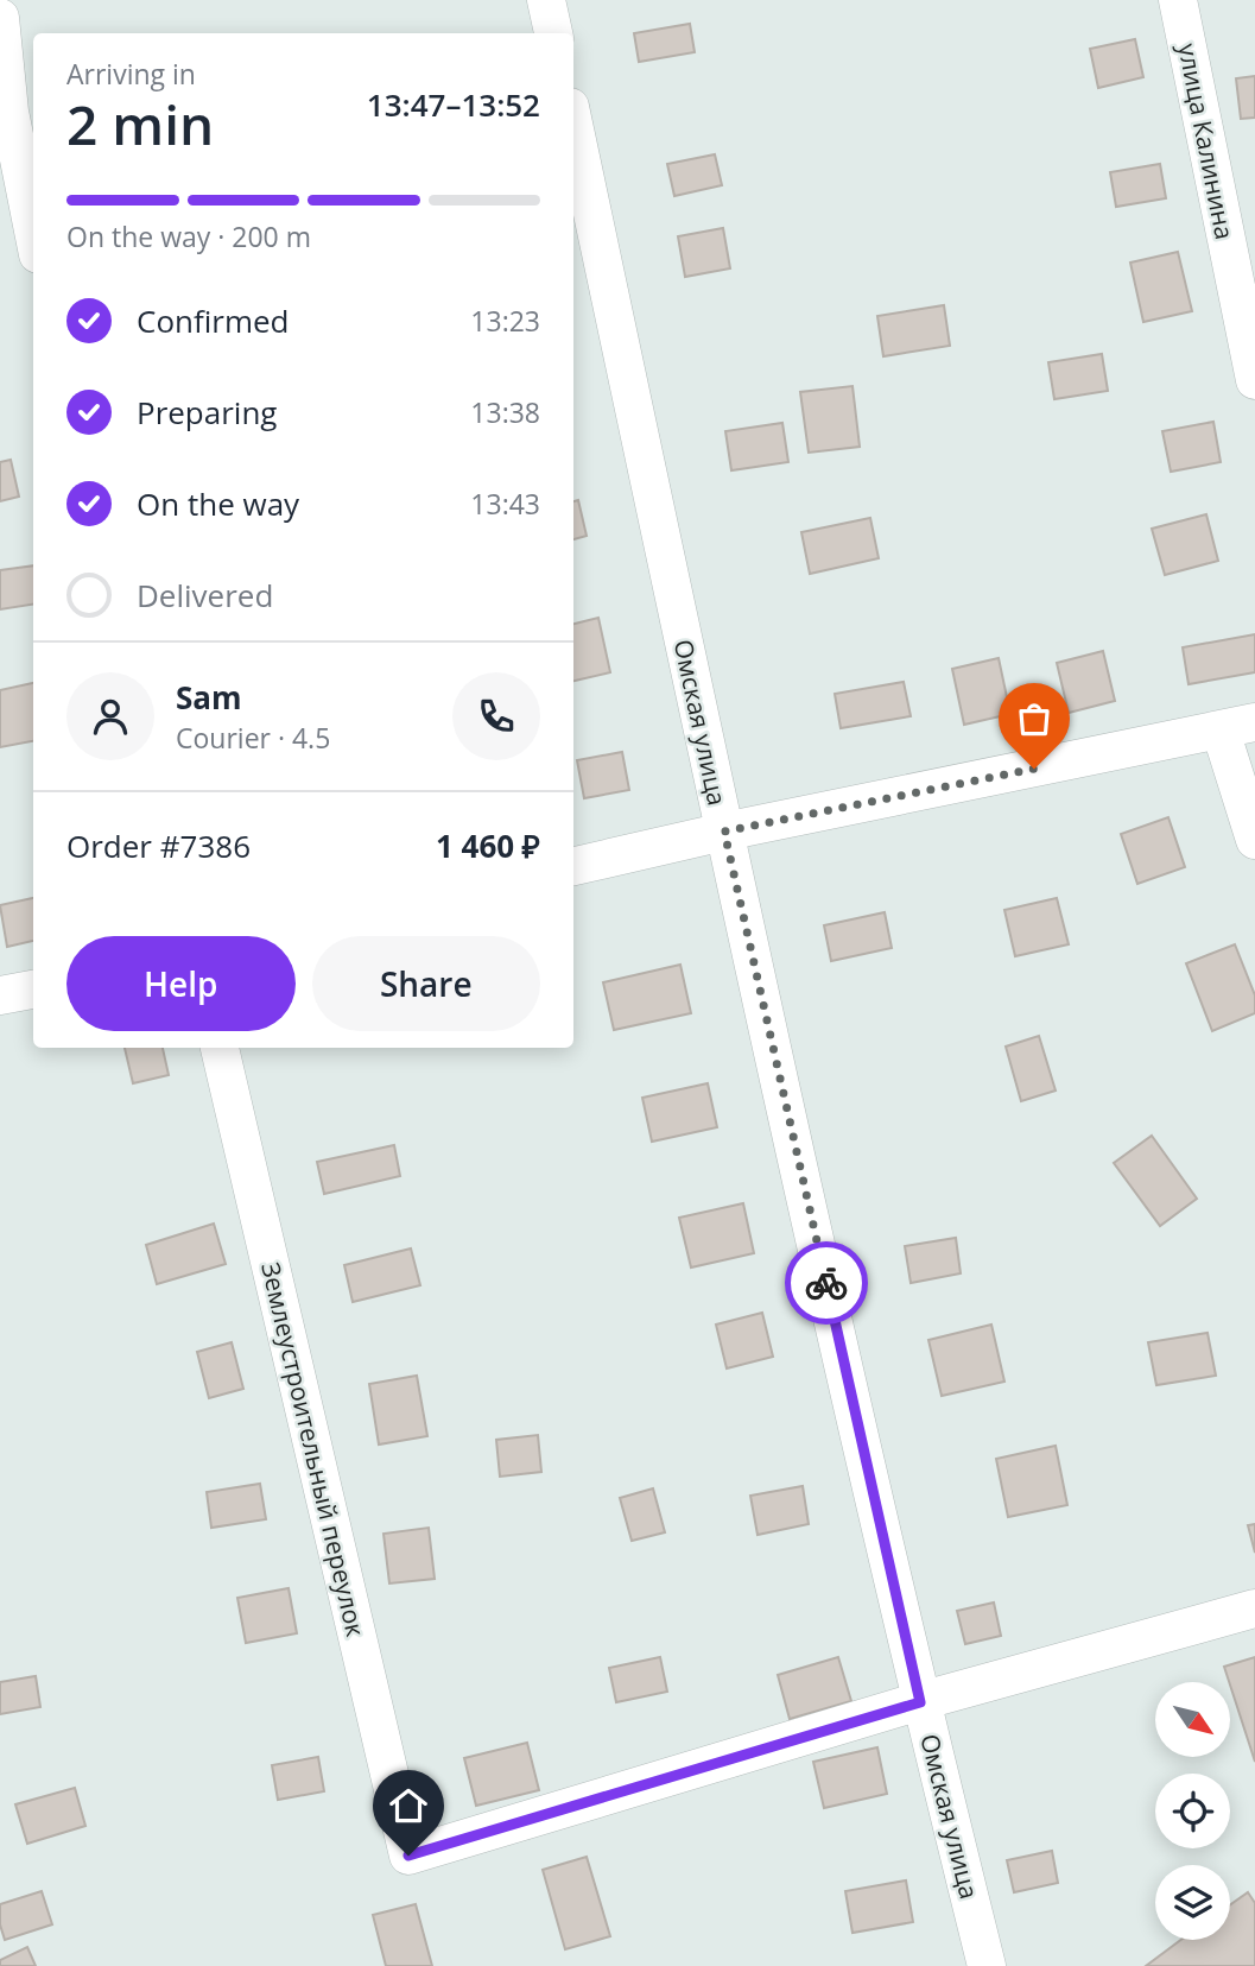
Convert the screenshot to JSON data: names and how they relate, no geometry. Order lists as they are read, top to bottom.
{
  "streets": {
    "street": ["улица Калинина", "Омская улица", "Землеустроительный переулок"]
  },
  "crossings": [
    ["Омская улица", "Землеустроительный переулок"]
  ],
  "north": "bottom right",
  "page": {
    "heading": ["2 min", "Arriving in", "13:47–13:52"],
    "panel": [
      "Sam",
      "Courier · 4.5",
      "Order #7386",
      "1 460 ₽"
    ],
    "bar": "On the way · 200 m",
    "list": [
      ["Confirmed", "13:23"],
      ["Preparing", "13:38"],
      ["On the way", "13:43"],
      "Delivered"
    ],
    "buttons": ["Help", "Share"]
  }
}
